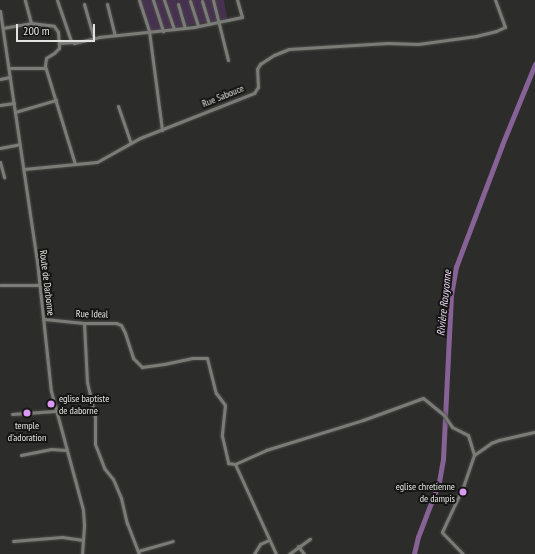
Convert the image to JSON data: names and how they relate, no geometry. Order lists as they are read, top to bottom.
{
  "streets": {
    "street": ["Rue Sabouce", "Route de Darbonne", "Rue Ideal"]
  },
  "crossings": [
    ["Rue Sabouce", "Route de Darbonne"],
    ["Route de Darbonne", "Rue Ideal"]
  ],
  "water": ["Rivière Rouyonne"],
  "places": ["eglise baptiste de daborne", "temple d'adoration", "eglise chretienne de dampis"],
  "scale_bar": "200 m"
}
